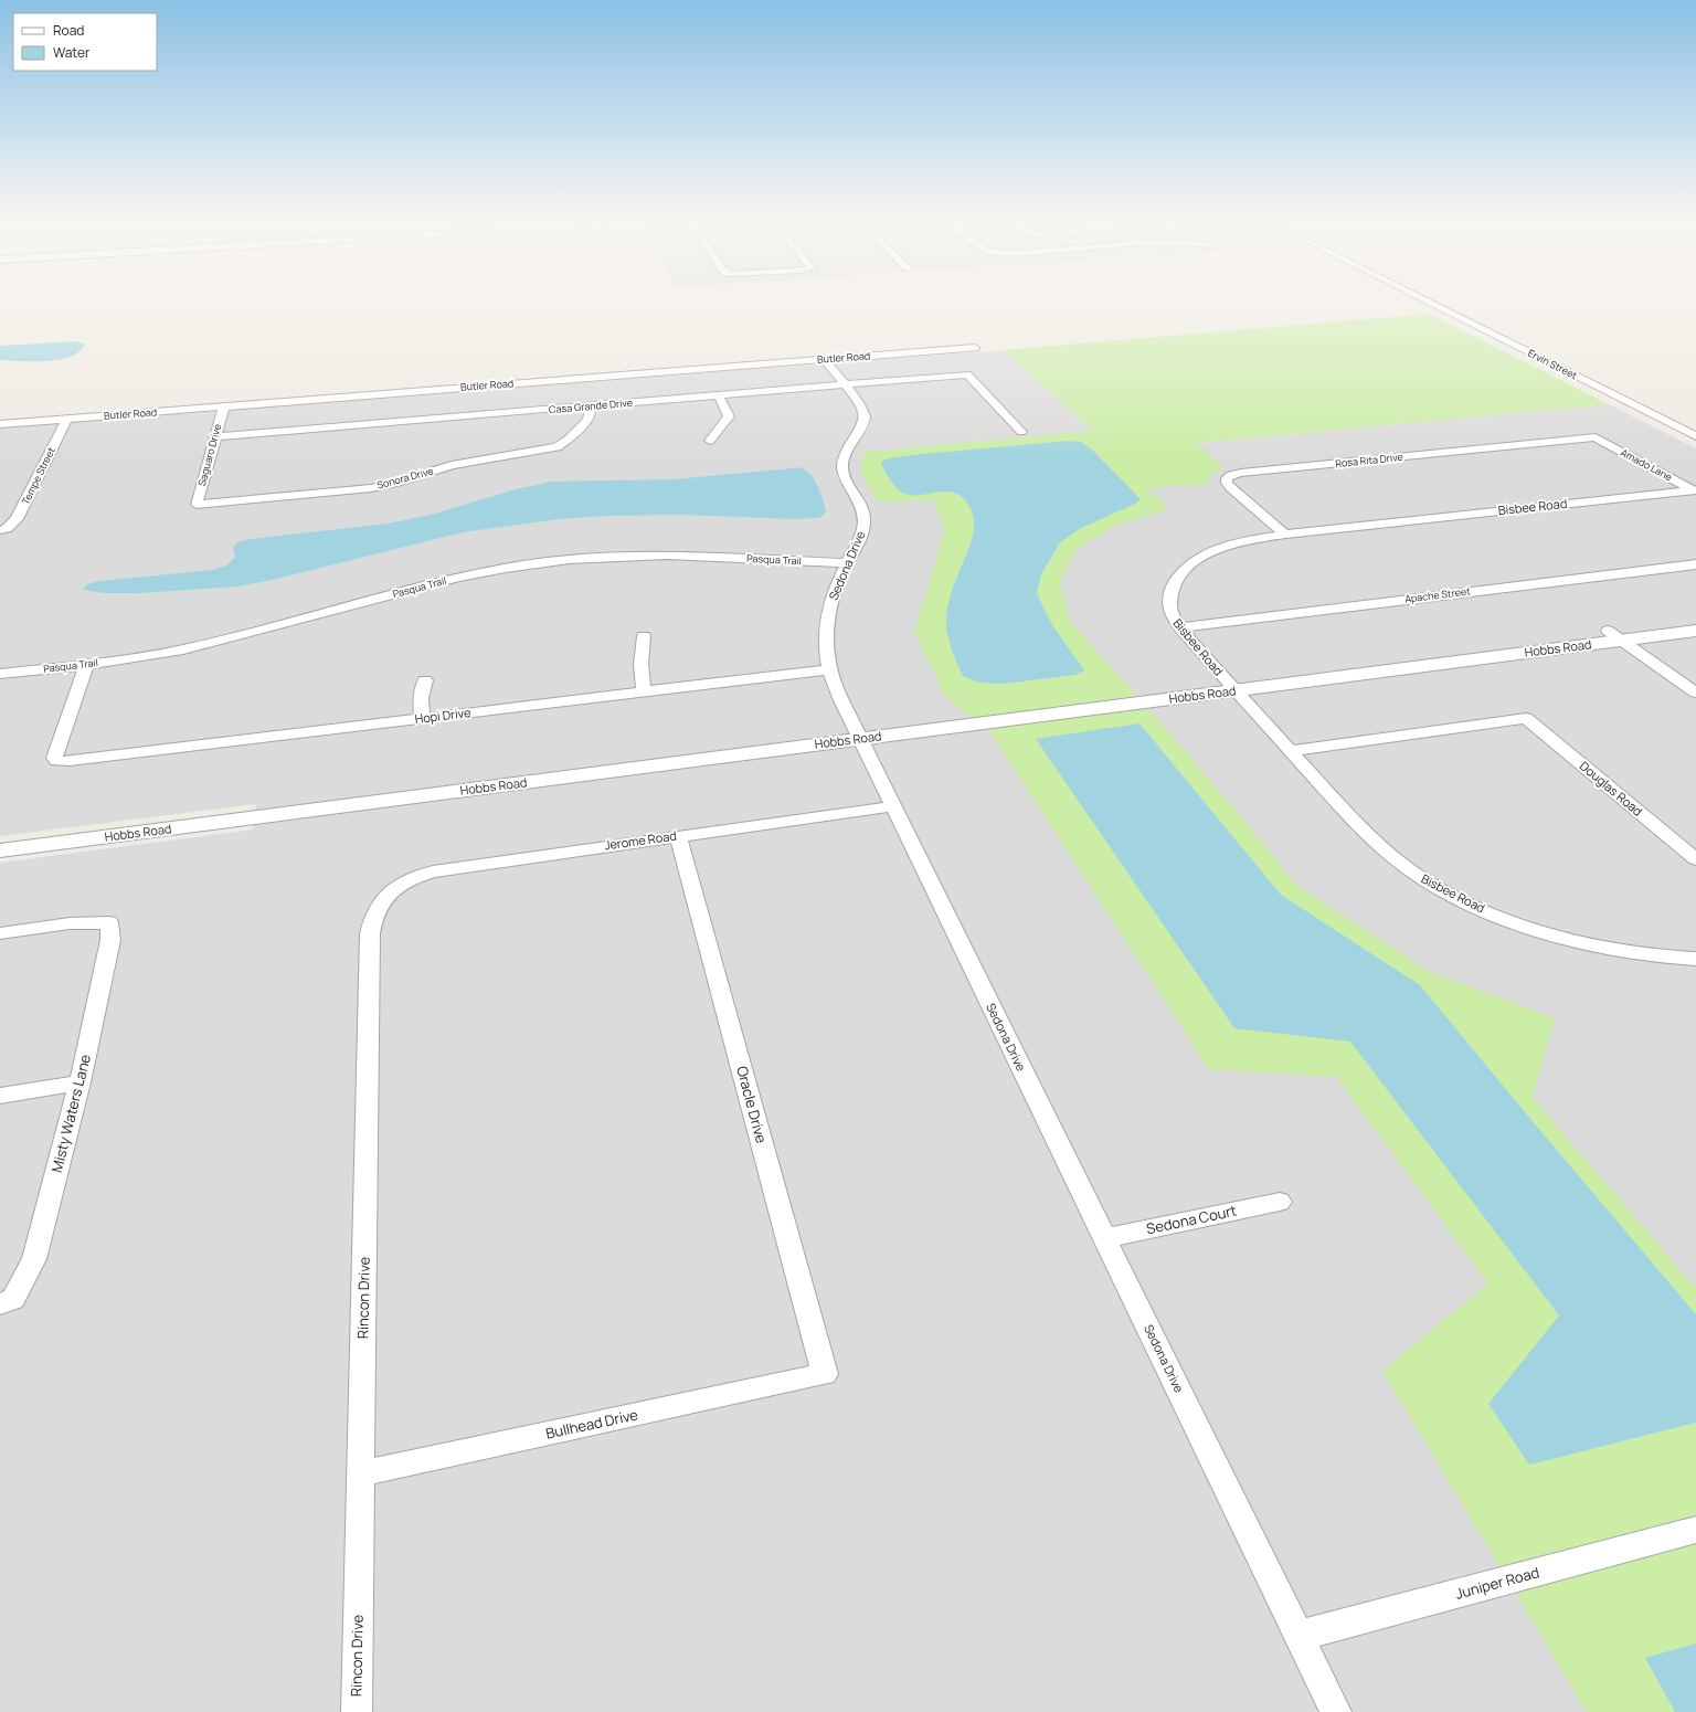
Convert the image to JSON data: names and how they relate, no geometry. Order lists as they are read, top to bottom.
{
  "streets": {
    "street": [
      "Butler Road",
      "Ervin Street",
      "Casa Grande Drive",
      "Saguaro Drive",
      "Rosa Rita Drive",
      "Amado Lane",
      "Tempe Street",
      "Sonora Drive",
      "Bisbee Road",
      "Pasqua Trail",
      "Sedona Drive",
      "Apache Street",
      "Hobbs Road",
      "Hopi Drive",
      "Douglas Road",
      "Jerome Road",
      "Oracle Drive",
      "Misty Waters Lane",
      "Sedona Court",
      "Rincon Drive",
      "Bullhead Drive",
      "Juniper Road"
    ]
  },
  "crossings": [
    ["Butler Road", "Saguaro Drive"],
    ["Butler Road", "Tempe Street"],
    ["Butler Road", "Sedona Drive"],
    ["Casa Grande Drive", "Saguaro Drive"],
    ["Casa Grande Drive", "Sonora Drive"],
    ["Casa Grande Drive", "Sedona Drive"],
    ["Saguaro Drive", "Sonora Drive"],
    ["Rosa Rita Drive", "Amado Lane"],
    ["Rosa Rita Drive", "Bisbee Road"],
    ["Amado Lane", "Bisbee Road"],
    ["Bisbee Road", "Apache Street"],
    ["Bisbee Road", "Hobbs Road"],
    ["Bisbee Road", "Douglas Road"],
    ["Pasqua Trail", "Sedona Drive"],
    ["Pasqua Trail", "Hopi Drive"],
    ["Sedona Drive", "Hobbs Road"],
    ["Sedona Drive", "Hopi Drive"],
    ["Sedona Drive", "Jerome Road"],
    ["Sedona Drive", "Sedona Court"],
    ["Sedona Drive", "Juniper Road"],
    ["Jerome Road", "Oracle Drive"],
    ["Jerome Road", "Rincon Drive"],
    ["Oracle Drive", "Bullhead Drive"],
    ["Rincon Drive", "Bullhead Drive"]
  ],
  "legend": ["Road", "Water"]
}
